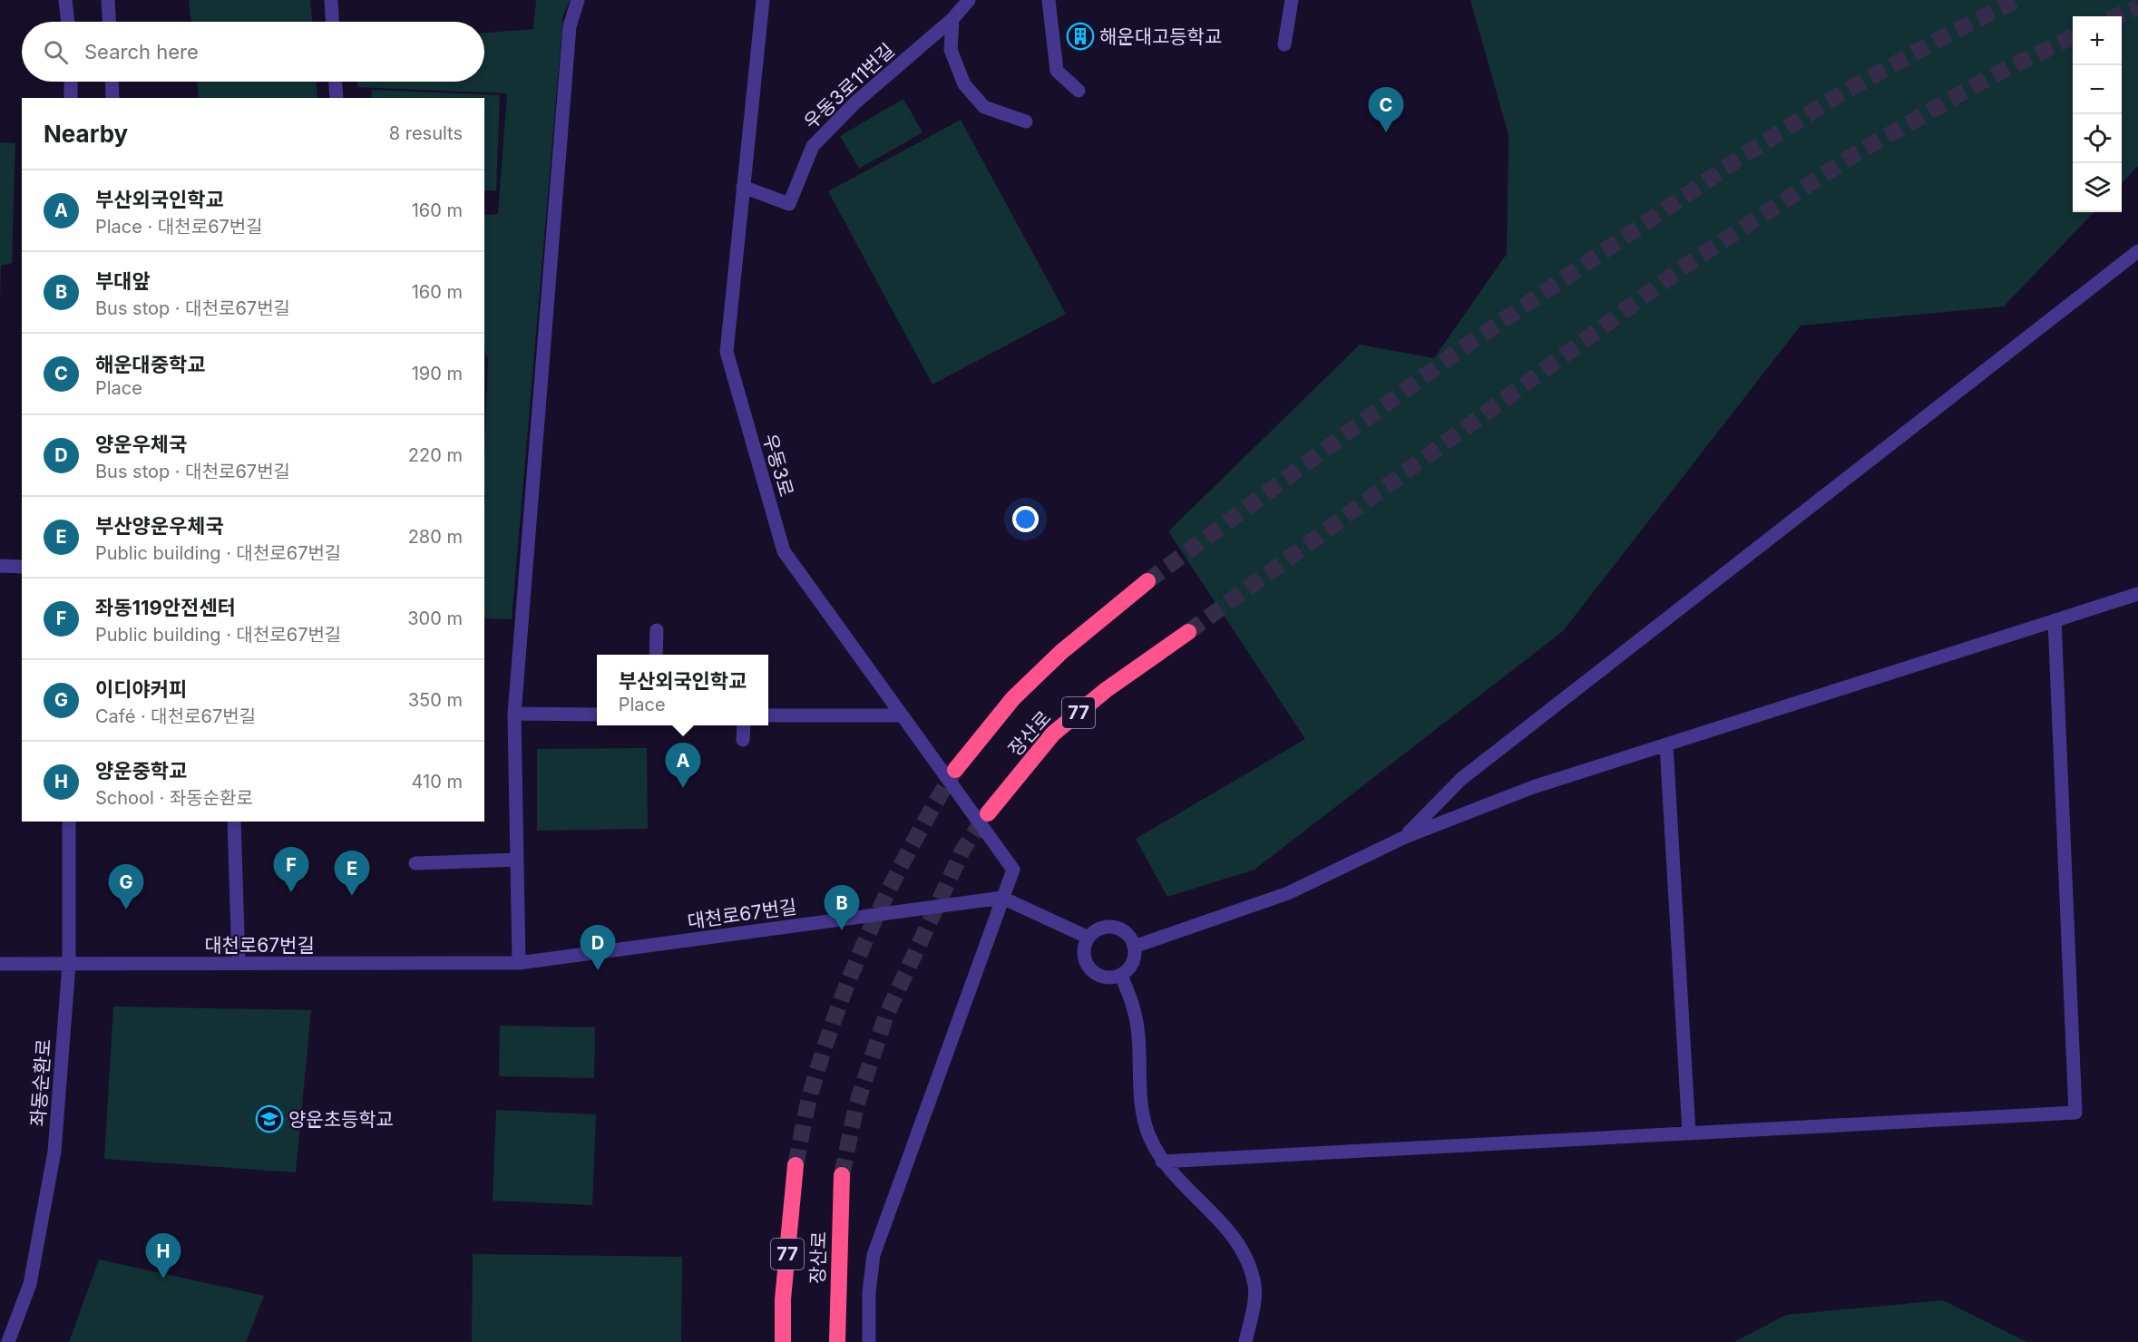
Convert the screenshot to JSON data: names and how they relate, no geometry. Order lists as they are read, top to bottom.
{
  "streets": {
    "highway": ["77", "장산로"],
    "street": [
      "우동3로11번길",
      "우동3로",
      "대천로67번길",
      "좌동순환로"
    ]
  },
  "crossings": [
    ["우동3로11번길", "우동3로"],
    ["우동3로", "대천로67번길"],
    ["대천로67번길", "좌동순환로"]
  ],
  "places": {
    "building": ["해운대고등학교"],
    "school or university": ["양운초등학교"]
  },
  "page": {
    "map_buttons": ["+", "−"],
    "search": "Search here",
    "pins": [
      "C",
      "A",
      "F",
      "E",
      "G",
      "B",
      "D",
      "H"
    ],
    "heading": ["Nearby", "8 results"],
    "list": [
      {
        "mark": "A",
        "name": "부산외국인학교",
        "note": "Place · 대천로67번길",
        "value": "160 m"
      },
      {
        "mark": "B",
        "name": "부대앞",
        "note": "Bus stop · 대천로67번길",
        "value": "160 m"
      },
      {
        "mark": "C",
        "name": "해운대중학교",
        "note": "Place",
        "value": "190 m"
      },
      {
        "mark": "D",
        "name": "양운우체국",
        "note": "Bus stop · 대천로67번길",
        "value": "220 m"
      },
      {
        "mark": "E",
        "name": "부산양운우체국",
        "note": "Public building · 대천로67번길",
        "value": "280 m"
      },
      {
        "mark": "F",
        "name": "좌동119안전센터",
        "note": "Public building · 대천로67번길",
        "value": "300 m"
      },
      {
        "mark": "G",
        "name": "이디야커피",
        "note": "Café · 대천로67번길",
        "value": "350 m"
      },
      {
        "mark": "H",
        "name": "양운중학교",
        "note": "School · 좌동순환로",
        "value": "410 m"
      }
    ],
    "popup": ["부산외국인학교", "Place"]
  }
}
